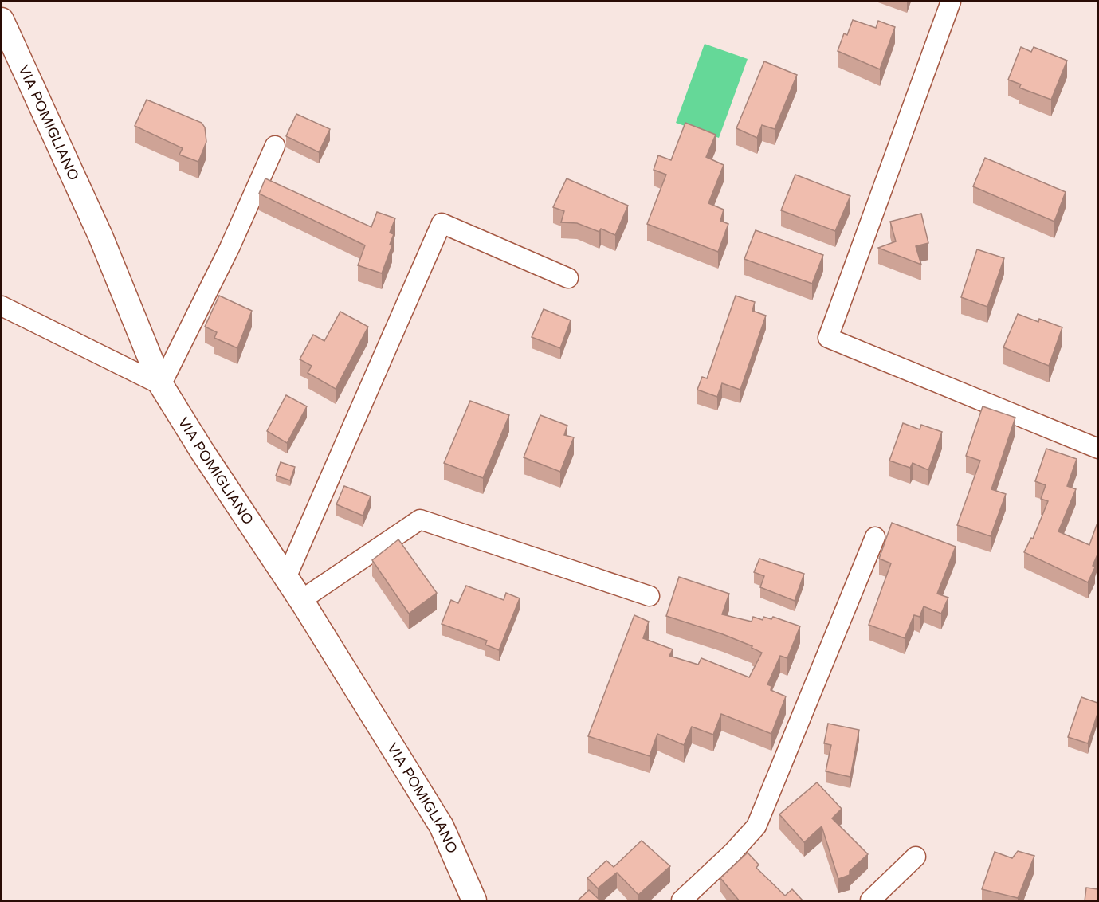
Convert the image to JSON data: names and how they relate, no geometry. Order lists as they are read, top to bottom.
{
  "streets": {
    "street": ["VIA POMIGLIANO"]
  }
}
